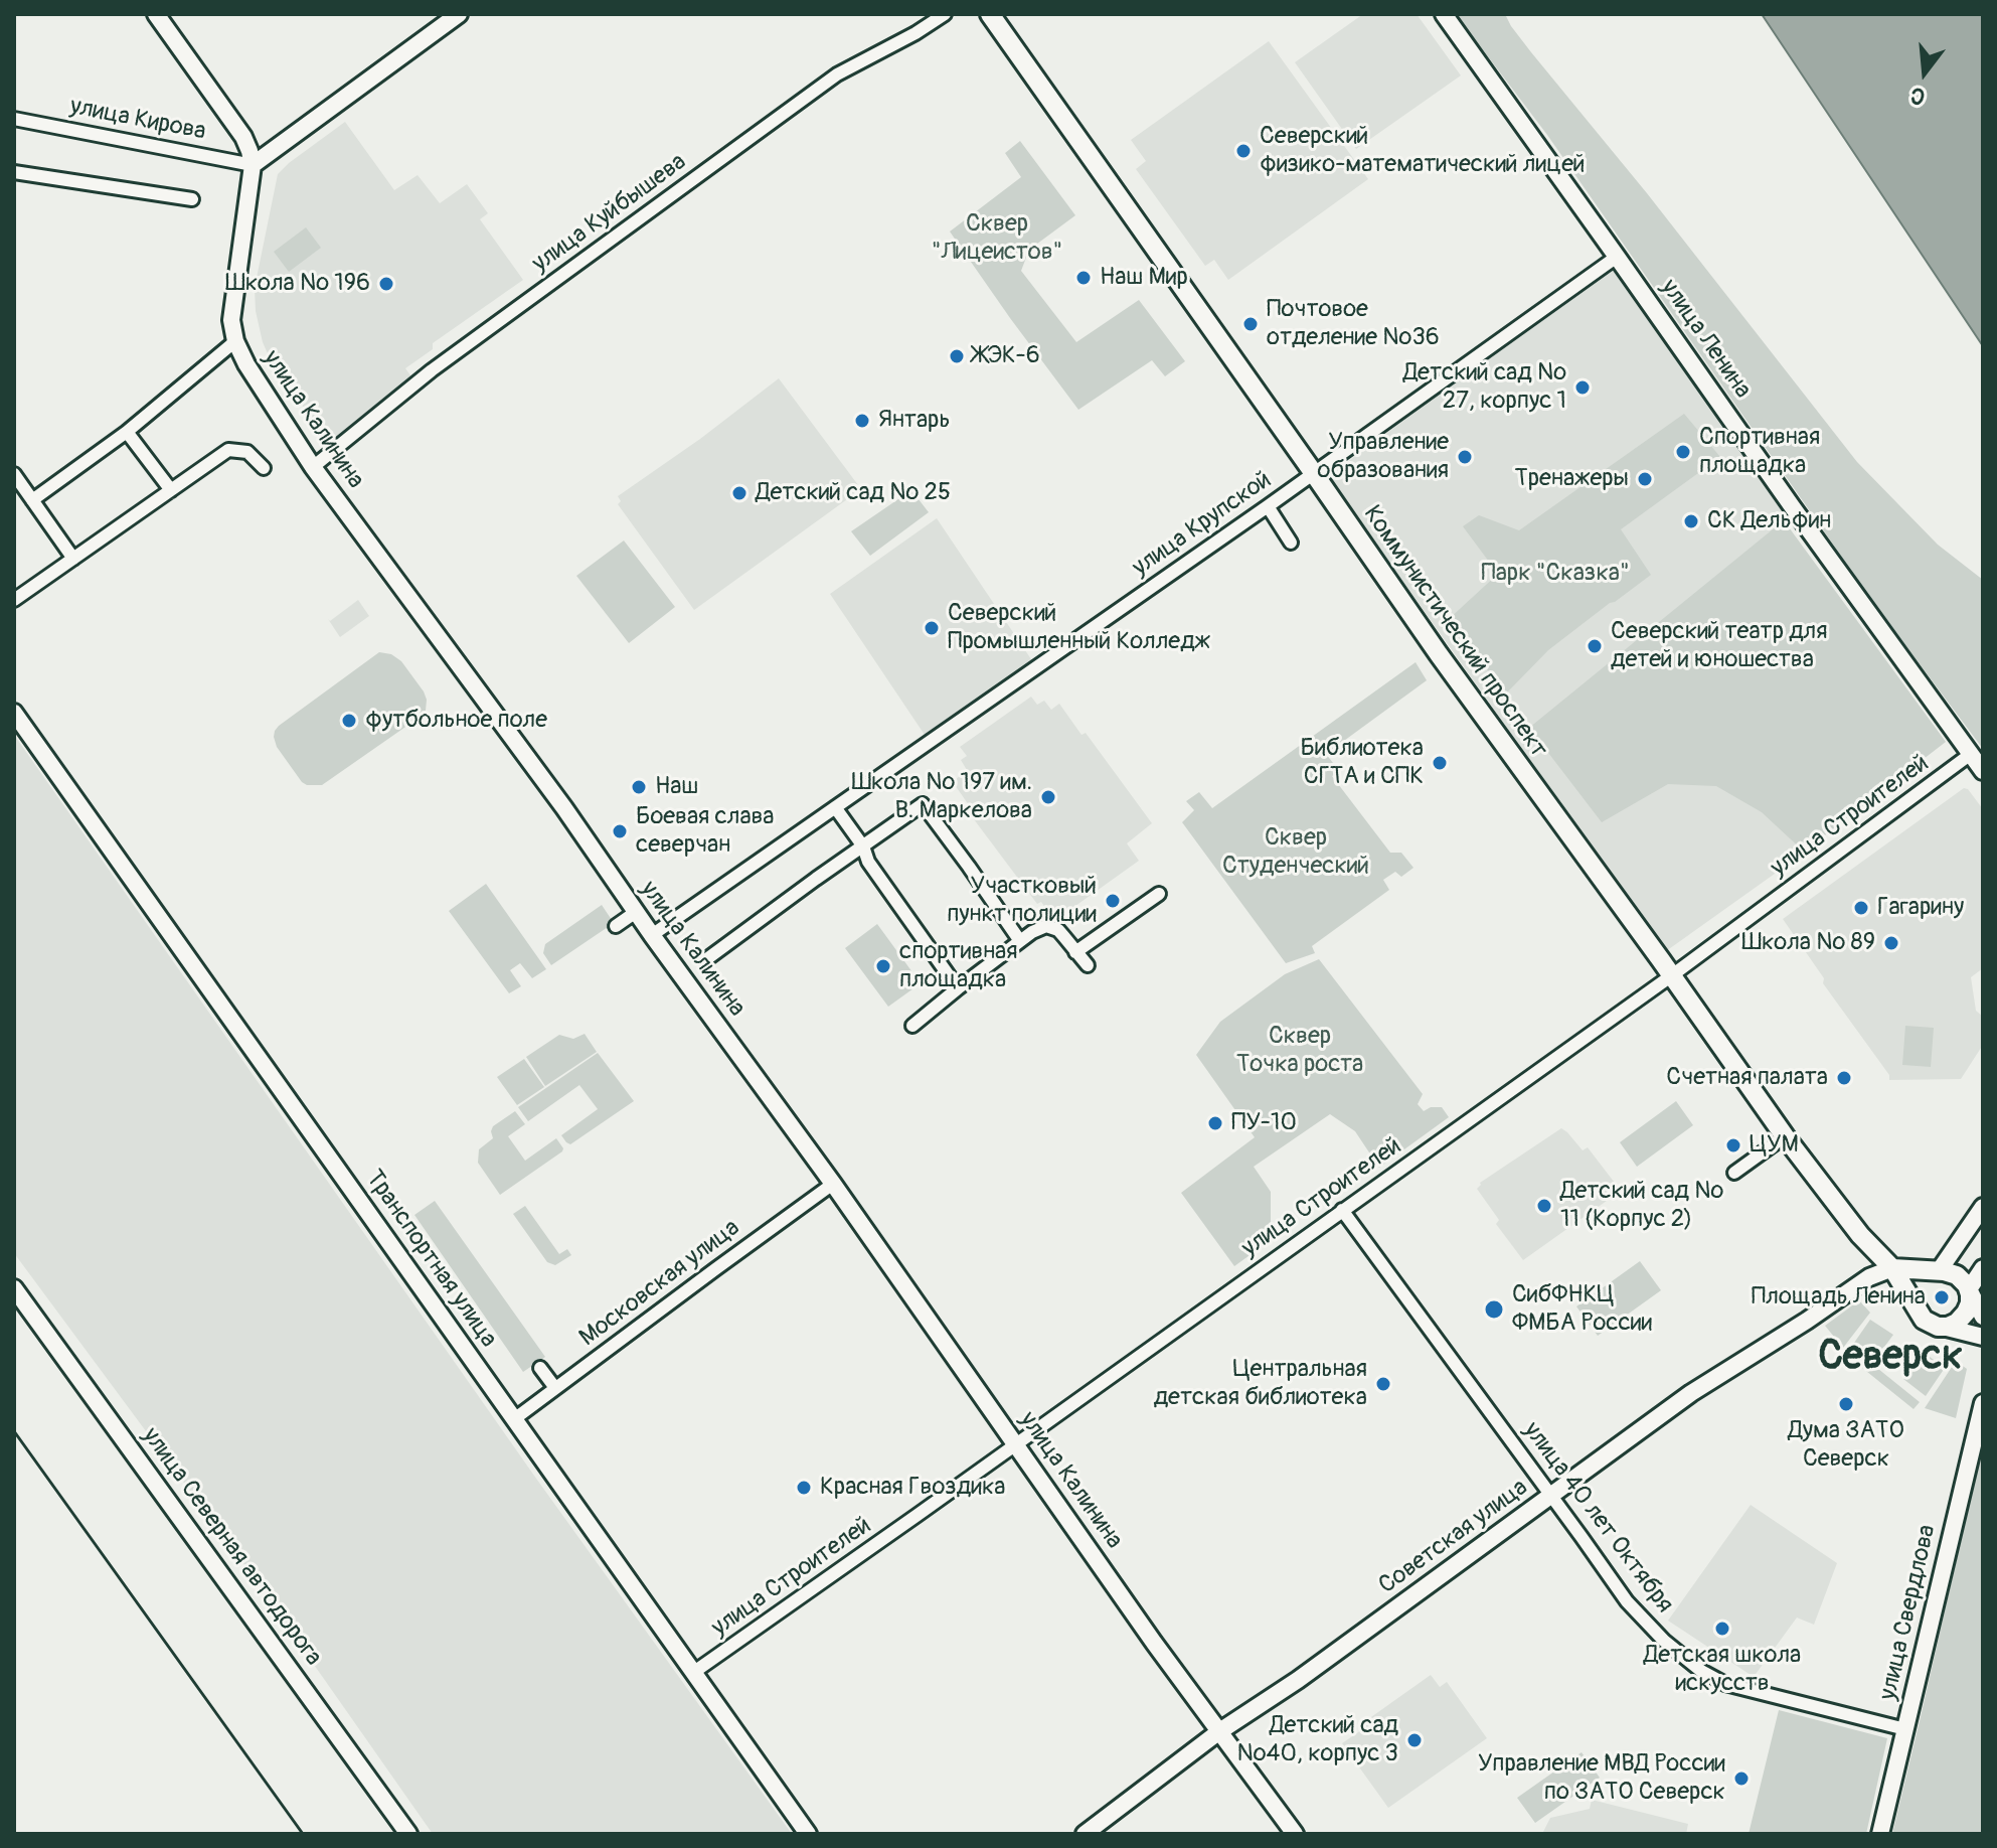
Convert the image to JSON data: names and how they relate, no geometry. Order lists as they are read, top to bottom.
{
  "streets": {
    "main road": ["Коммунистический проспект"],
    "street": [
      "улица Кирова",
      "улица Куйбышева",
      "улица Ленина",
      "улица Калинина",
      "улица Крупской",
      "улица Строителей",
      "Транспортная улица",
      "Московская улица",
      "улица 40 лет Октября",
      "Советская улица",
      "улица Северная автодорога",
      "улица Свердлова"
    ]
  },
  "crossings": [
    ["улица Кирова", "улица Калинина"],
    ["улица Куйбышева", "улица Калинина"],
    ["улица Ленина", "улица Крупской"],
    ["улица Ленина", "улица Строителей"],
    ["улица Калинина", "улица Крупской"],
    ["улица Калинина", "улица Строителей"],
    ["улица Калинина", "Московская улица"],
    ["улица Калинина", "Советская улица"],
    ["улица Крупской", "Коммунистический проспект"],
    ["Коммунистический проспект", "улица Строителей"],
    ["Коммунистический проспект", "Советская улица"],
    ["улица Строителей", "Транспортная улица"],
    ["улица Строителей", "улица 40 лет Октября"],
    ["Транспортная улица", "Московская улица"],
    ["улица 40 лет Октября", "Советская улица"],
    ["улица 40 лет Октября", "улица Свердлова"]
  ],
  "districts": ["Северск"],
  "parks": [
    "Сквер \"Лицеистов\"",
    "Парк \"Сказка\"",
    "Сквер Студенческий",
    "Сквер Точка роста"
  ],
  "places": [
    "Северский физико-математический лицей",
    "Наш Мир",
    "Школа № 196",
    "Почтовое отделение №36",
    "ЖЭК-6",
    "Детский сад № 27, корпус 1",
    "Янтарь",
    "Спортивная площадка",
    "Управление образования",
    "Тренажеры",
    "Детский сад № 25",
    "СК Дельфин",
    "Северский Промышленный Колледж",
    "Северский театр для детей и юношества",
    "футбольное поле",
    "Библиотека СГТА и СПК",
    "Наш",
    "Школа № 197 им. В. Маркелова",
    "Боевая слава северчан",
    "Участковый пункт полиции",
    "Гагарину",
    "Школа № 89",
    "спортивная площадка",
    "Счетная палата",
    "ПУ-10",
    "ЦУМ",
    "Детский сад № 11 (Корпус 2)",
    "Площадь Ленина",
    "СибФНКЦ ФМБА России",
    "Центральная детская библиотека",
    "Дума ЗАТО Северск",
    "Красная Гвоздика",
    "Детская школа искусств",
    "Детский сад №40, корпус 3",
    "Управление МВД России по ЗАТО Северск"
  ],
  "north": "bottom"
}
